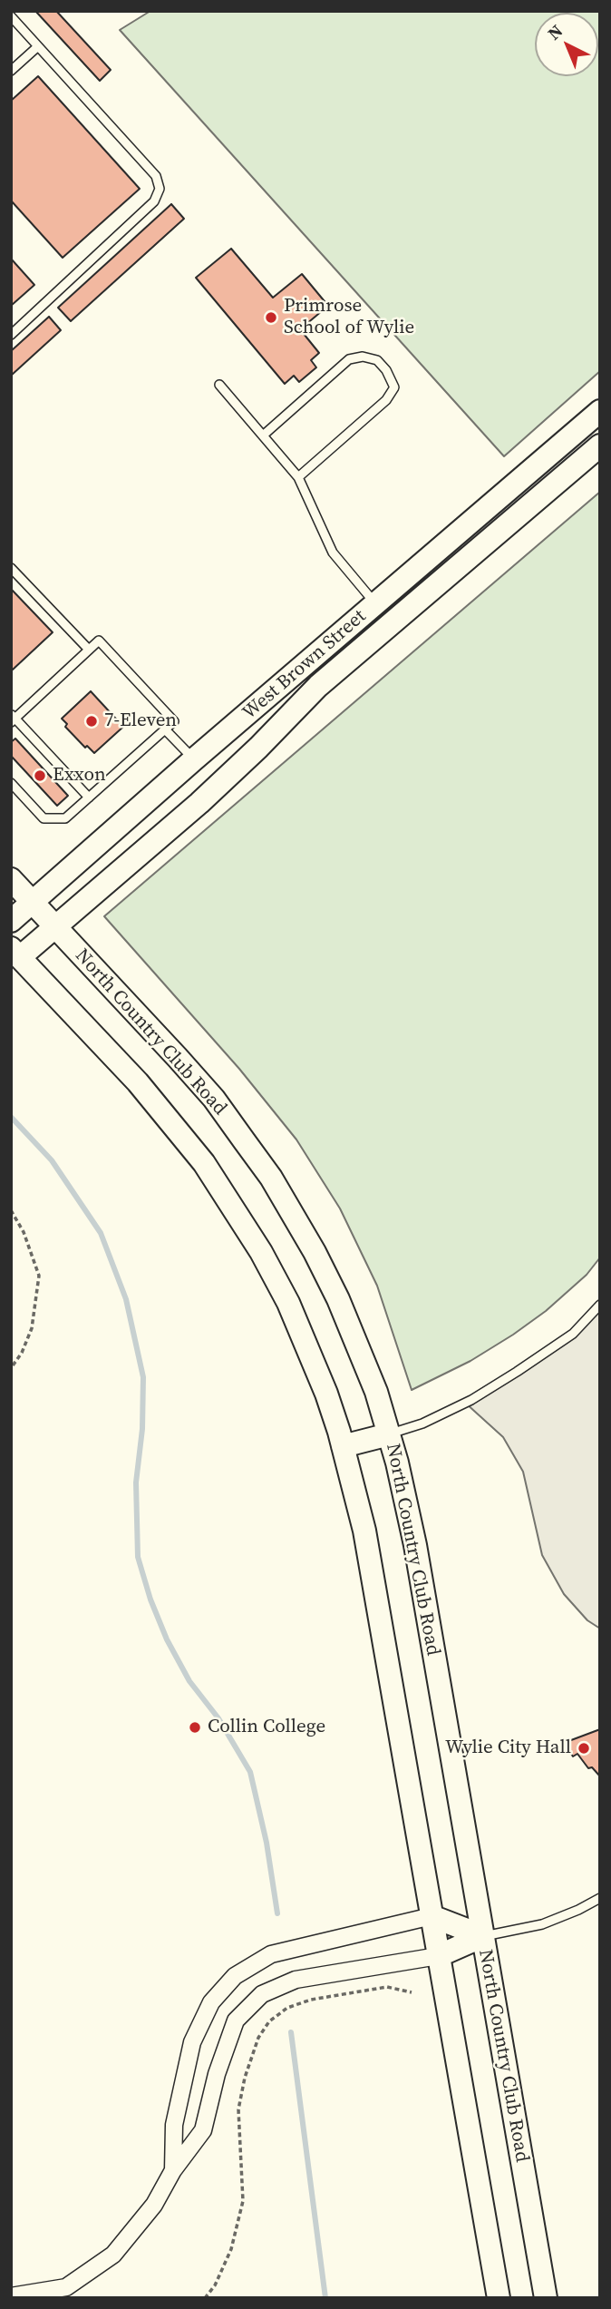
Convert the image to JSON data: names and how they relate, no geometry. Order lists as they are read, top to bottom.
{
  "streets": {
    "main road": ["West Brown Street", "North Country Club Road"]
  },
  "crossings": [
    ["West Brown Street", "North Country Club Road"]
  ],
  "places": [
    "Primrose School of Wylie",
    "7-Eleven",
    "Exxon",
    "Collin College",
    "Wylie City Hall"
  ],
  "north": "top left"
}
